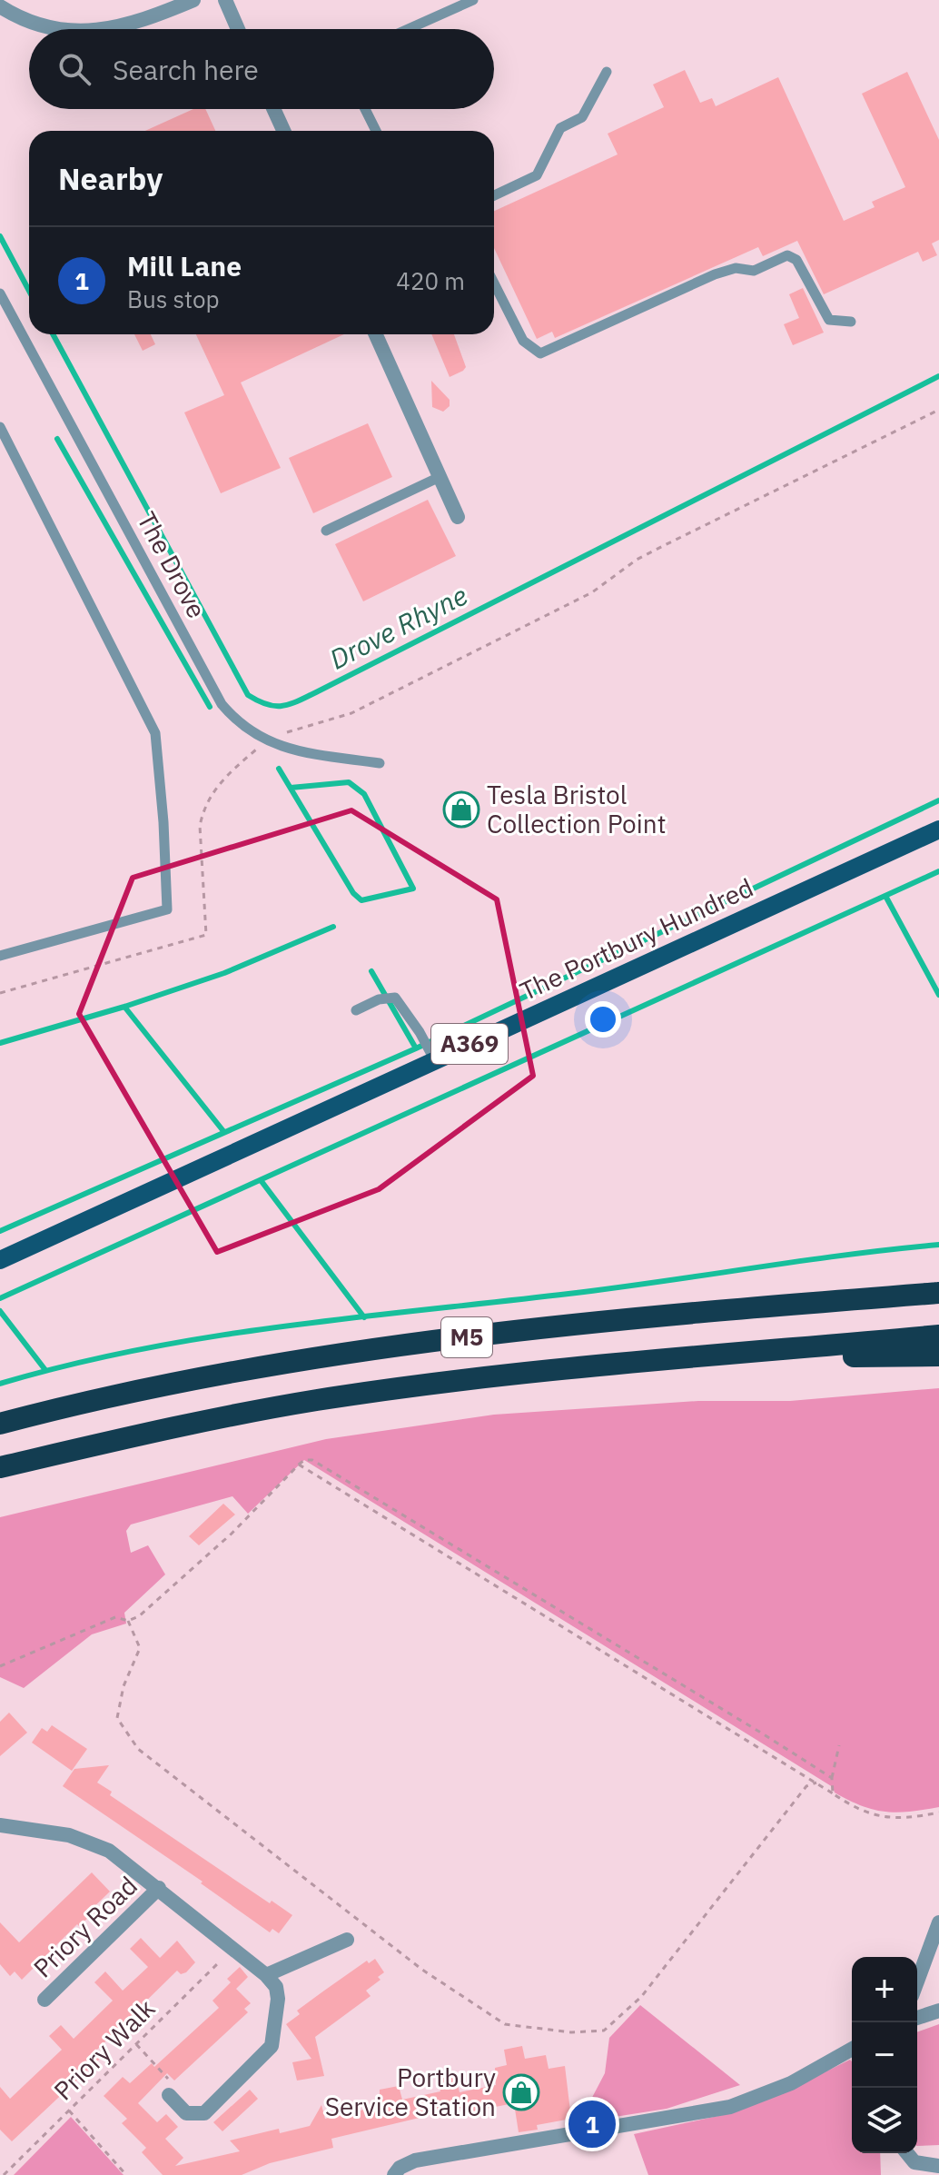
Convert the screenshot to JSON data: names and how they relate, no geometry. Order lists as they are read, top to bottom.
{
  "streets": {
    "highway": ["M5"],
    "main road": ["The Portbury Hundred", "A369"],
    "street": ["Priory Road"],
    "lane": ["The Drove"],
    "path": ["Priory Walk"]
  },
  "crossings": [
    ["Priory Road", "Priory Walk"]
  ],
  "water": ["Drove Rhyne"],
  "places": {
    "shop": ["Tesla Bristol Collection Point", "Portbury Service Station"]
  },
  "page": {
    "search": "Search here",
    "heading": "Nearby",
    "list": [
      {
        "mark": "1",
        "name": "Mill Lane",
        "note": "Bus stop",
        "value": "420 m"
      }
    ],
    "map_buttons": ["+", "−"],
    "pins": "1"
  }
}
